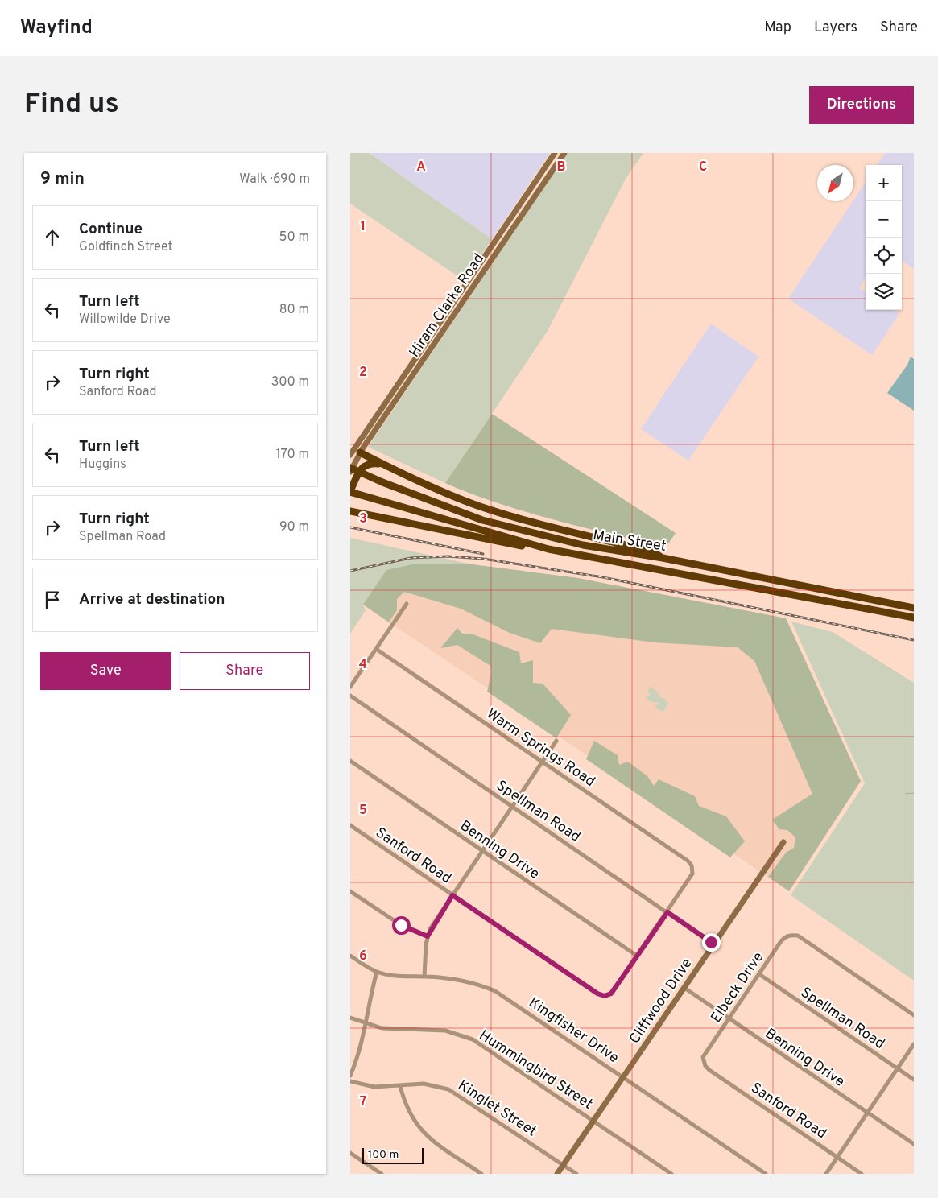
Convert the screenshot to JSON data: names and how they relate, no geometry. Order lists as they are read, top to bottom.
{
  "streets": {
    "highway": ["Main Street"],
    "main road": ["Hiram Clarke Road", "Cliffwood Drive"],
    "street": [
      "Warm Springs Road",
      "Spellman Road",
      "Benning Drive",
      "Sanford Road",
      "Elbeck Drive",
      "Kingfisher Drive",
      "Hummingbird Street",
      "Kinglet Street"
    ]
  },
  "crossings": [
    ["Warm Springs Road", "Spellman Road"],
    ["Spellman Road", "Elbeck Drive"],
    ["Spellman Road", "Cliffwood Drive"],
    ["Benning Drive", "Sanford Road"],
    ["Benning Drive", "Elbeck Drive"],
    ["Benning Drive", "Cliffwood Drive"],
    ["Sanford Road", "Elbeck Drive"],
    ["Cliffwood Drive", "Kingfisher Drive"],
    ["Cliffwood Drive", "Hummingbird Street"],
    ["Cliffwood Drive", "Kinglet Street"]
  ],
  "scale_bar": "100 m",
  "north": "bottom left",
  "page": {
    "header": "Wayfind",
    "nav": ["Map", "Layers", "Share"],
    "buttons": [
      "Directions",
      ["Save", "Share"]
    ],
    "title": "Find us",
    "heading": ["9 min", "Walk · 690 m"],
    "map_buttons": ["+", "−"],
    "list": [
      ["Continue", "Goldfinch Street", "50 m"],
      ["Turn left", "Willowilde Drive", "80 m"],
      ["Turn right", "Sanford Road", "300 m"],
      ["Turn left", "Huggins", "170 m"],
      ["Turn right", "Spellman Road", "90 m"],
      "Arrive at destination"
    ],
    "scale": "100 m"
  },
  "grid": {
    "columns": ["A", "B", "C"],
    "rows": [
      "1",
      "2",
      "3",
      "4",
      "5",
      "6",
      "7"
    ]
  }
}
